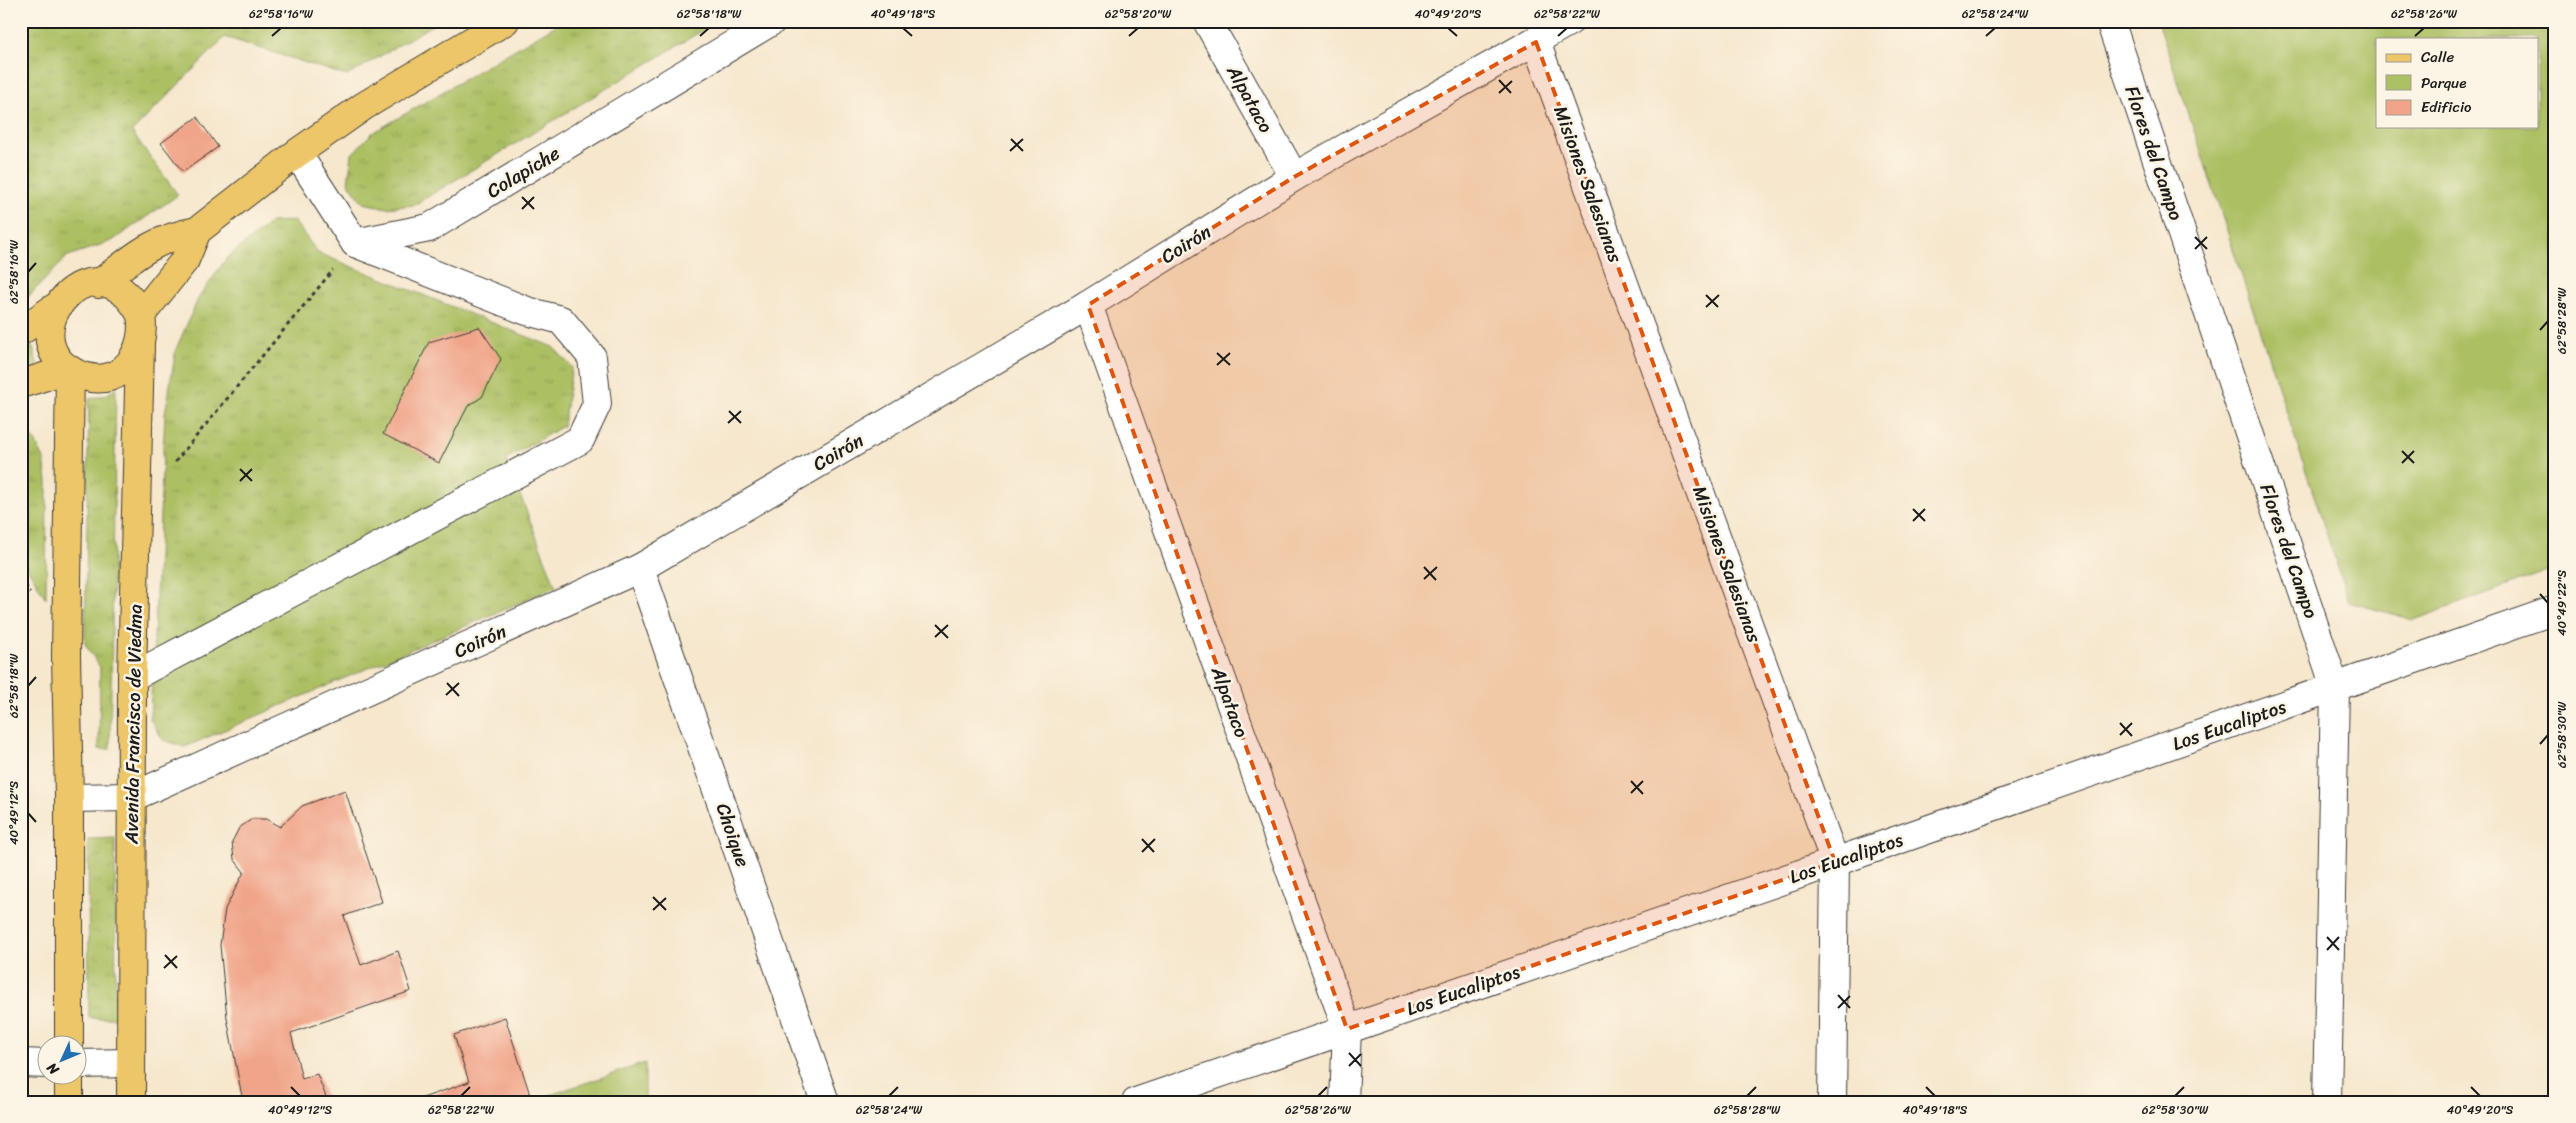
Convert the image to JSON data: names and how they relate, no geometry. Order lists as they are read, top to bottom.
{
  "streets": {
    "main road": ["Avenida Francisco de Viedma"],
    "street": [
      "Alpataco",
      "Flores del Campo",
      "Colapiche",
      "Misiones Salesianas",
      "Coirón",
      "Los Eucaliptos",
      "Choique"
    ]
  },
  "crossings": [
    ["Alpataco", "Coirón"],
    ["Alpataco", "Los Eucaliptos"],
    ["Flores del Campo", "Los Eucaliptos"],
    ["Misiones Salesianas", "Coirón"],
    ["Misiones Salesianas", "Los Eucaliptos"],
    ["Coirón", "Avenida Francisco de Viedma"],
    ["Coirón", "Choique"]
  ],
  "legend": ["Calle", "Parque", "Edificio"],
  "north": "bottom left",
  "coordinates": [
    "62°58'16\"W",
    "62°58'18\"W",
    "40°49'18\"S",
    "62°58'20\"W",
    "40°49'20\"S",
    "62°58'22\"W",
    "62°58'24\"W",
    "62°58'26\"W",
    "62°58'28\"W",
    "40°49'22\"S",
    "62°58'30\"W",
    "40°49'12\"S"
  ]
}
